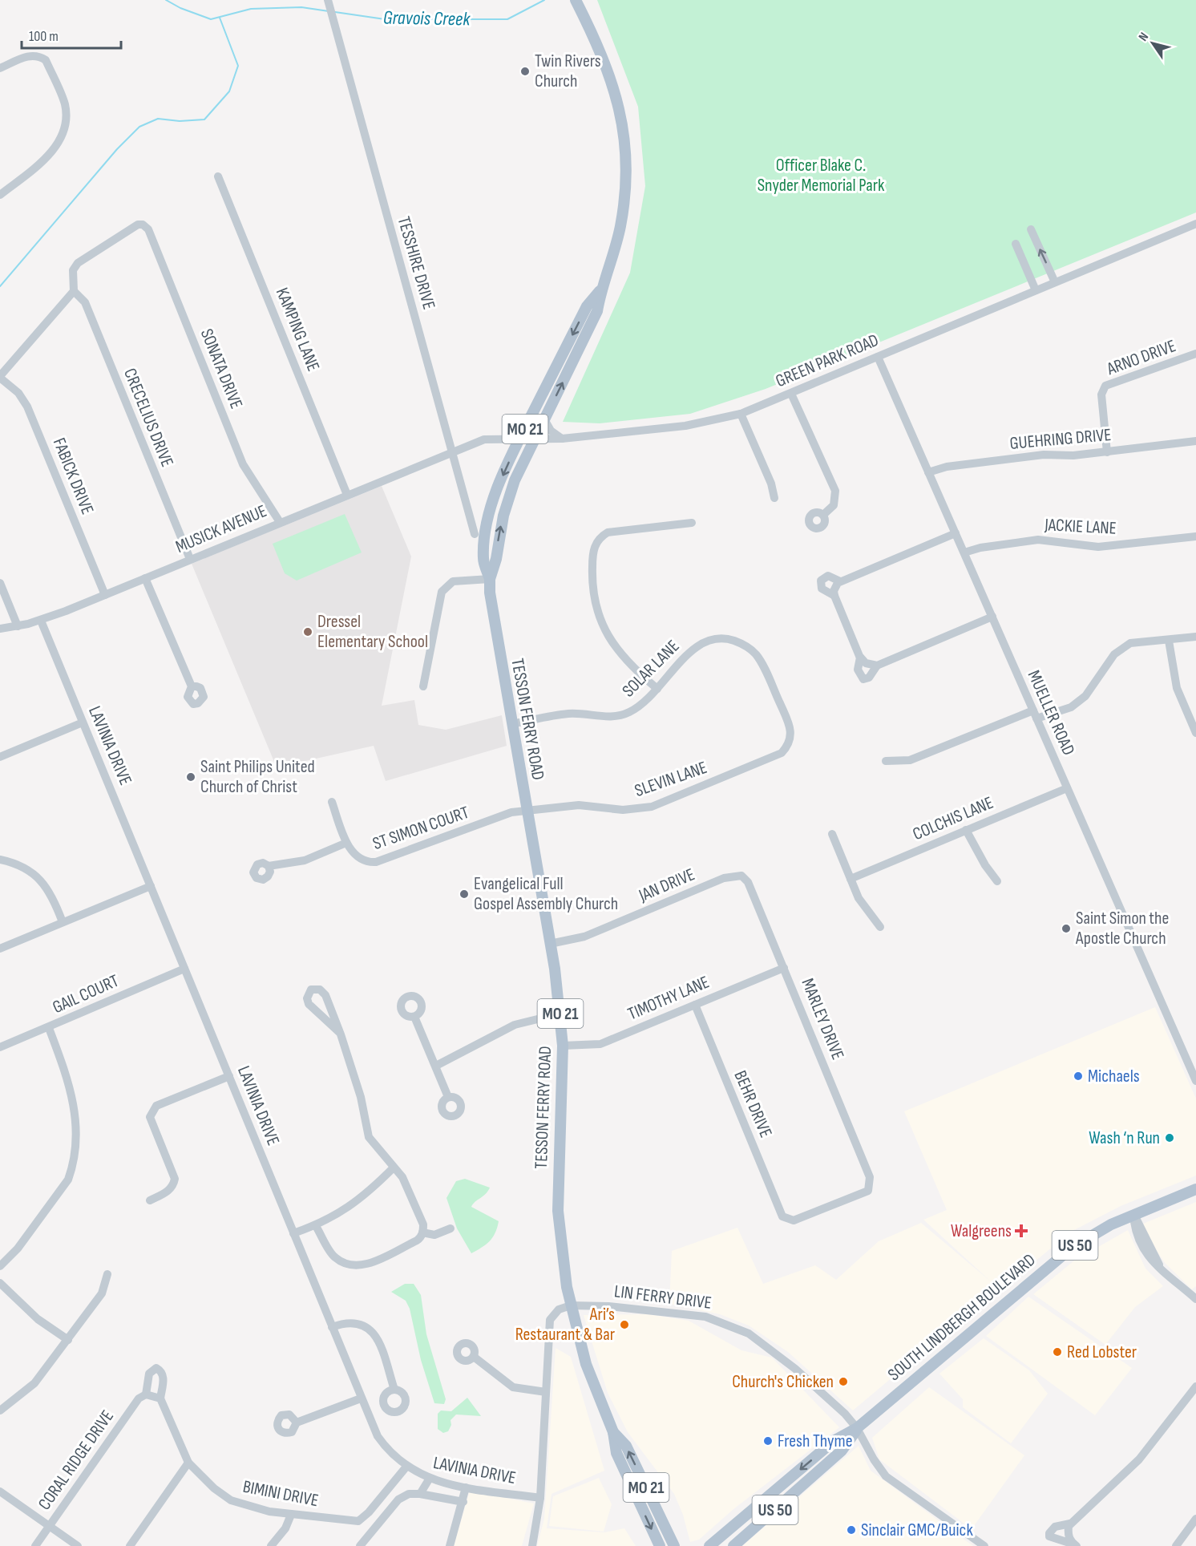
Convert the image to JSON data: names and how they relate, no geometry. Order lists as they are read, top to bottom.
{
  "streets": {
    "main road": [
      "MO 21",
      "TESSON FERRY ROAD",
      "US 50",
      "SOUTH LINDBERGH BOULEVARD"
    ],
    "street": [
      "TESSHIRE DRIVE",
      "KAMPING LANE",
      "ARNO DRIVE",
      "GREEN PARK ROAD",
      "SONATA DRIVE",
      "CRECELIUS DRIVE",
      "GUEHRING DRIVE",
      "FABICK DRIVE",
      "JACKIE LANE",
      "MUSICK AVENUE",
      "SOLAR LANE",
      "MUELLER ROAD",
      "LAVINIA DRIVE",
      "SLEVIN LANE",
      "COLCHIS LANE",
      "ST SIMON COURT",
      "JAN DRIVE",
      "GAIL COURT",
      "TIMOTHY LANE",
      "MARLEY DRIVE",
      "BEHR DRIVE",
      "LIN FERRY DRIVE",
      "CORAL RIDGE DRIVE",
      "BIMINI DRIVE"
    ]
  },
  "crossings": [
    ["TESSHIRE DRIVE", "GREEN PARK ROAD"],
    ["TESSHIRE DRIVE", "MUSICK AVENUE"],
    ["KAMPING LANE", "MUSICK AVENUE"],
    ["ARNO DRIVE", "GUEHRING DRIVE"],
    ["GREEN PARK ROAD", "MUSICK AVENUE"],
    ["GREEN PARK ROAD", "MUELLER ROAD"],
    ["GREEN PARK ROAD", "TESSON FERRY ROAD"],
    ["SONATA DRIVE", "CRECELIUS DRIVE"],
    ["SONATA DRIVE", "MUSICK AVENUE"],
    ["CRECELIUS DRIVE", "MUSICK AVENUE"],
    ["GUEHRING DRIVE", "MUELLER ROAD"],
    ["FABICK DRIVE", "MUSICK AVENUE"],
    ["JACKIE LANE", "MUELLER ROAD"],
    ["MUSICK AVENUE", "LAVINIA DRIVE"],
    ["SOLAR LANE", "TESSON FERRY ROAD"],
    ["SOLAR LANE", "SLEVIN LANE"],
    ["MUELLER ROAD", "COLCHIS LANE"],
    ["TESSON FERRY ROAD", "SLEVIN LANE"],
    ["TESSON FERRY ROAD", "ST SIMON COURT"],
    ["TESSON FERRY ROAD", "JAN DRIVE"],
    ["TESSON FERRY ROAD", "TIMOTHY LANE"],
    ["TESSON FERRY ROAD", "LIN FERRY DRIVE"],
    ["LAVINIA DRIVE", "GAIL COURT"],
    ["LAVINIA DRIVE", "BIMINI DRIVE"],
    ["SLEVIN LANE", "ST SIMON COURT"],
    ["JAN DRIVE", "MARLEY DRIVE"],
    ["TIMOTHY LANE", "MARLEY DRIVE"],
    ["TIMOTHY LANE", "BEHR DRIVE"],
    ["MARLEY DRIVE", "BEHR DRIVE"],
    ["LIN FERRY DRIVE", "SOUTH LINDBERGH BOULEVARD"],
    ["CORAL RIDGE DRIVE", "BIMINI DRIVE"]
  ],
  "water": ["Gravois Creek"],
  "parks": ["Officer Blake C. Snyder Memorial Park"],
  "places": {
    "other": [
      "Twin Rivers Church",
      "Dressel Elementary School",
      "Saint Philips United Church of Christ",
      "Evangelical Full Gospel Assembly Church",
      "Saint Simon the Apostle Church",
      "Michaels",
      "Wash ‘n Run",
      "Ari’s Restaurant & Bar",
      "Red Lobster",
      "Church's Chicken",
      "Fresh Thyme",
      "Sinclair GMC/Buick"
    ],
    "health": ["Walgreens"]
  },
  "scale_bar": "100 m",
  "north": "top left"
}
